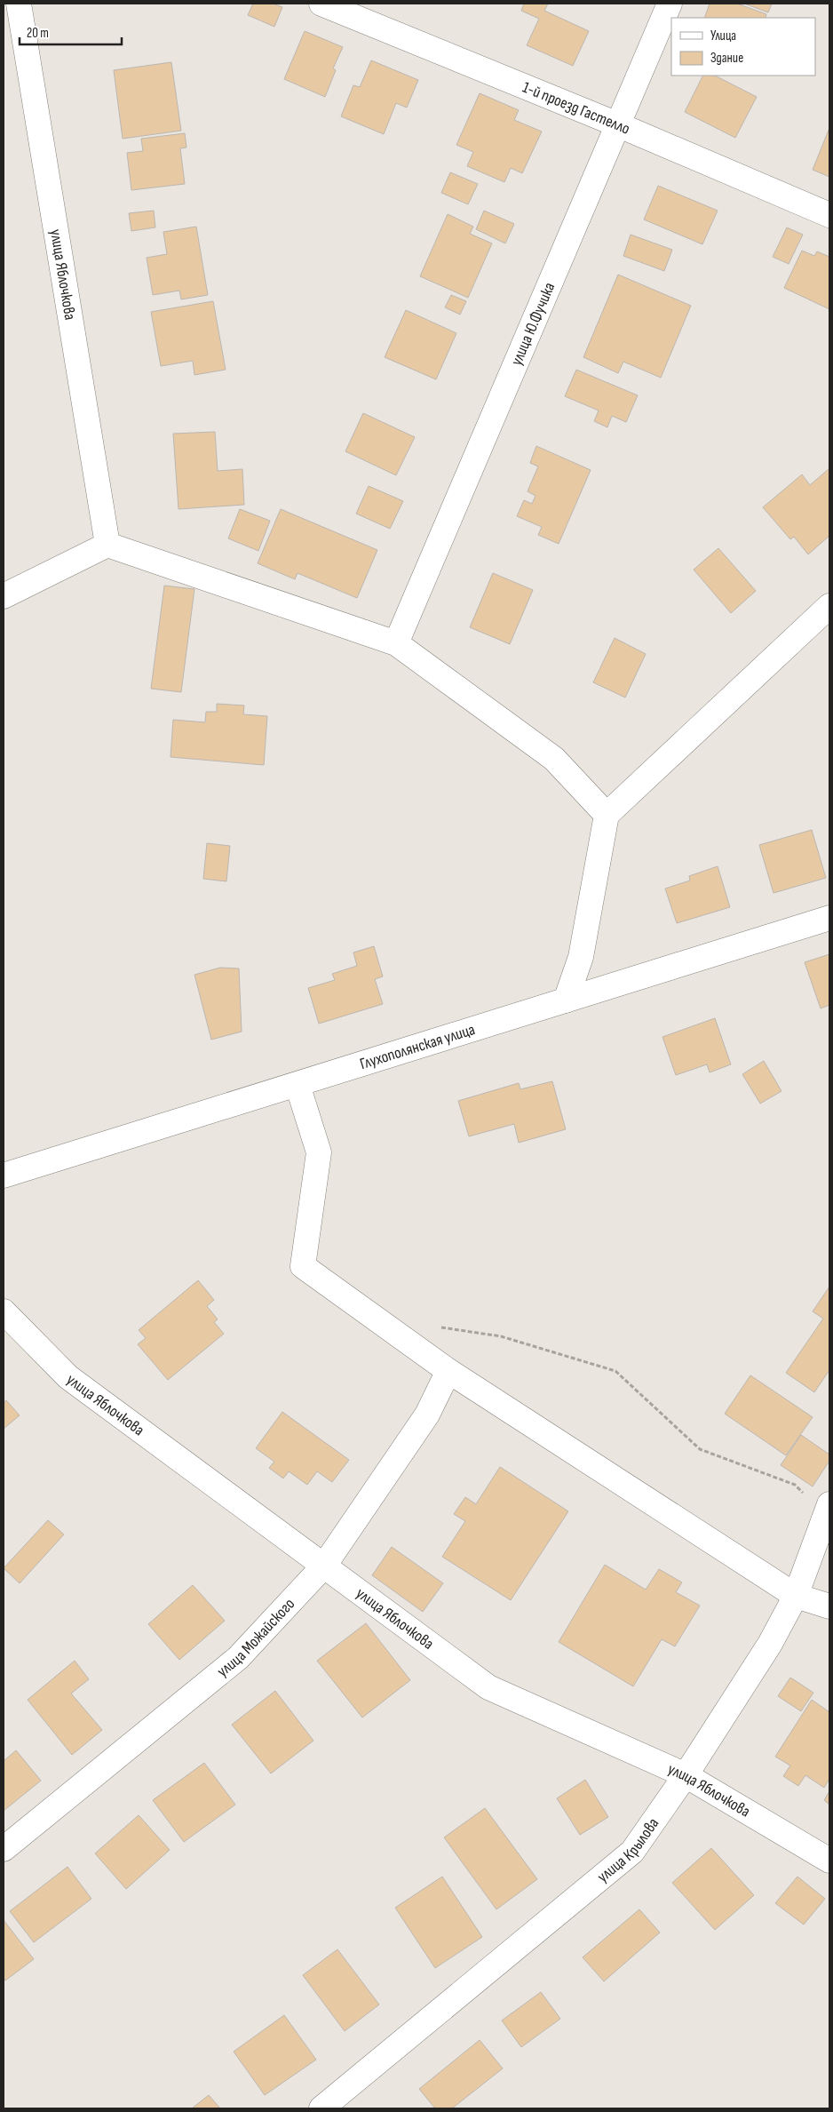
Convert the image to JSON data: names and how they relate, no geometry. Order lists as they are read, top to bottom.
{
  "streets": {
    "street": [
      "1-й проезд Гастелло",
      "улица Яблочкова",
      "улица Ю.Фучика",
      "Глухополянская улица",
      "улица Можайского",
      "улица Крылова"
    ]
  },
  "crossings": [
    ["1-й проезд Гастелло", "улица Ю.Фучика"],
    ["улица Яблочкова", "улица Можайского"],
    ["улица Яблочкова", "улица Крылова"]
  ],
  "legend": ["Улица", "Здание"],
  "scale_bar": "20 m"
}
